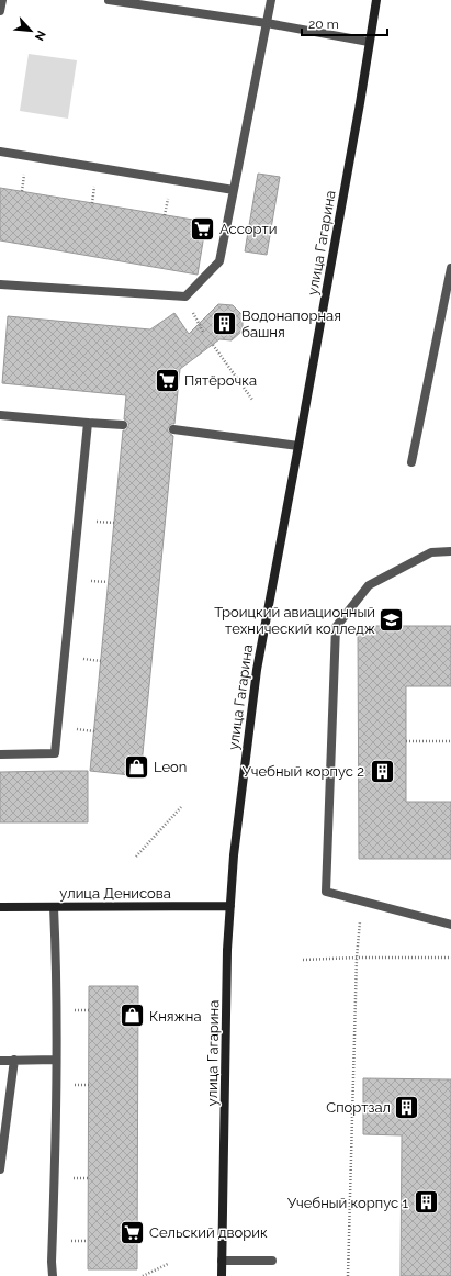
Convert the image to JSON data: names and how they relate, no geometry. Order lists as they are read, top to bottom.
{
  "streets": {
    "main road": ["улица Гагарина", "улица Денисова"]
  },
  "crossings": [
    ["улица Гагарина", "улица Денисова"]
  ],
  "places": {
    "supermarket": ["Ассорти", "Пятёрочка", "Сельский дворик"],
    "building": [
      "Водонапорная башня",
      "Учебный корпус 2",
      "Спортзал",
      "Учебный корпус 1"
    ],
    "school or university": ["Троицкий авиационный технический колледж"],
    "shop": ["Leon", "Княжна"]
  },
  "scale_bar": "20 m",
  "north": "bottom right"
}
